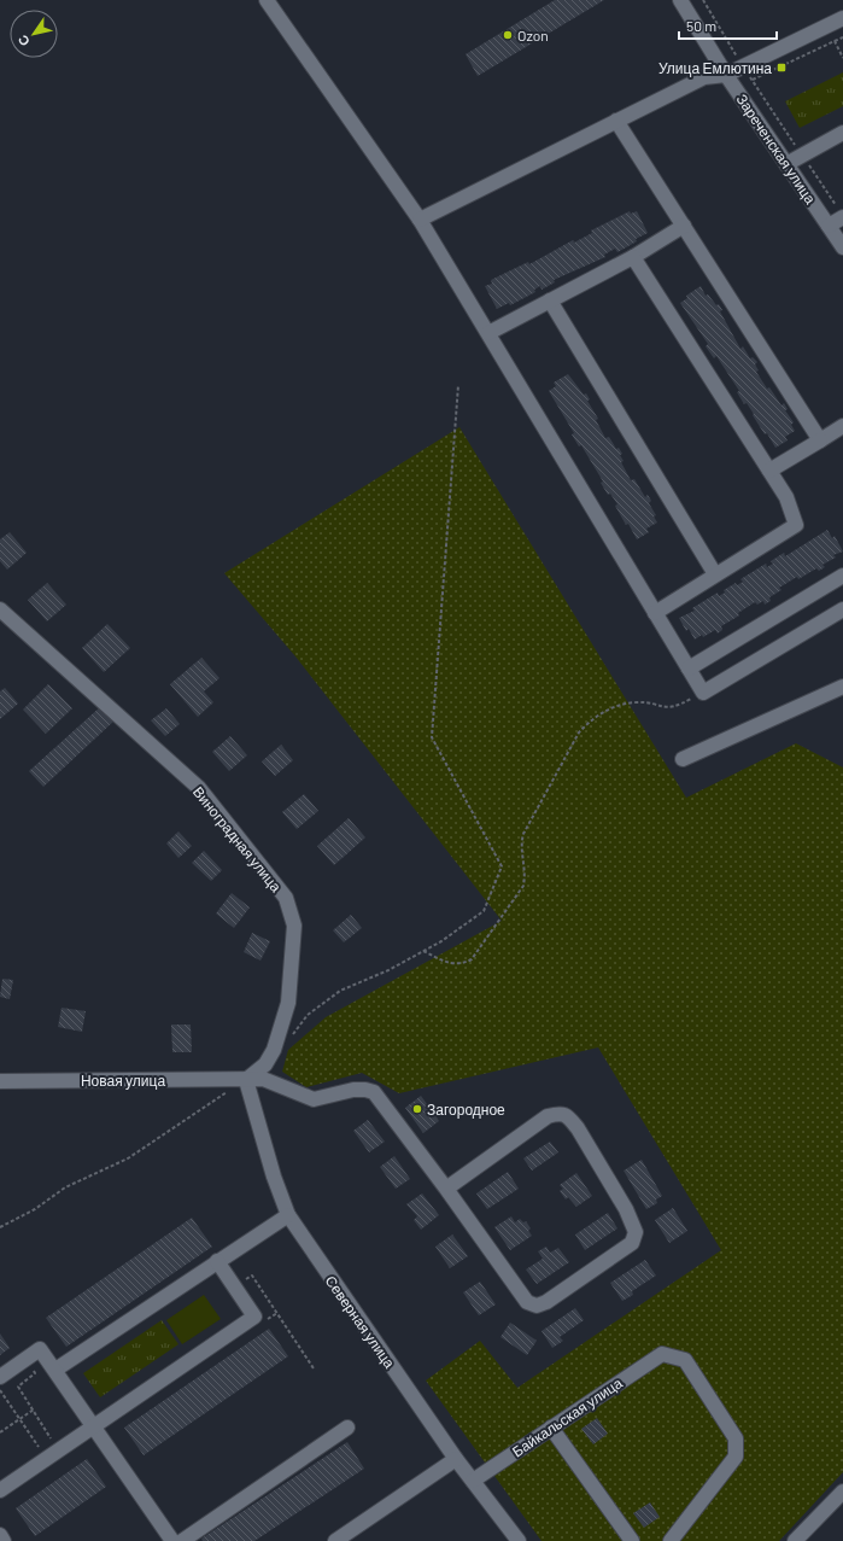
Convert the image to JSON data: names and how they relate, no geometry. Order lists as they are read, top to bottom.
{
  "streets": {
    "street": [
      "Зареченская улица",
      "Виноградная улица",
      "Новая улица",
      "Северная улица",
      "Байкальская улица"
    ]
  },
  "crossings": [
    ["Виноградная улица", "Новая улица"],
    ["Виноградная улица", "Северная улица"],
    ["Новая улица", "Северная улица"],
    ["Северная улица", "Байкальская улица"]
  ],
  "places": {
    "other": ["Ozon", "Загородное"],
    "transit": ["Улица Емлютина"]
  },
  "scale_bar": "50 m",
  "north": "bottom left"
}
